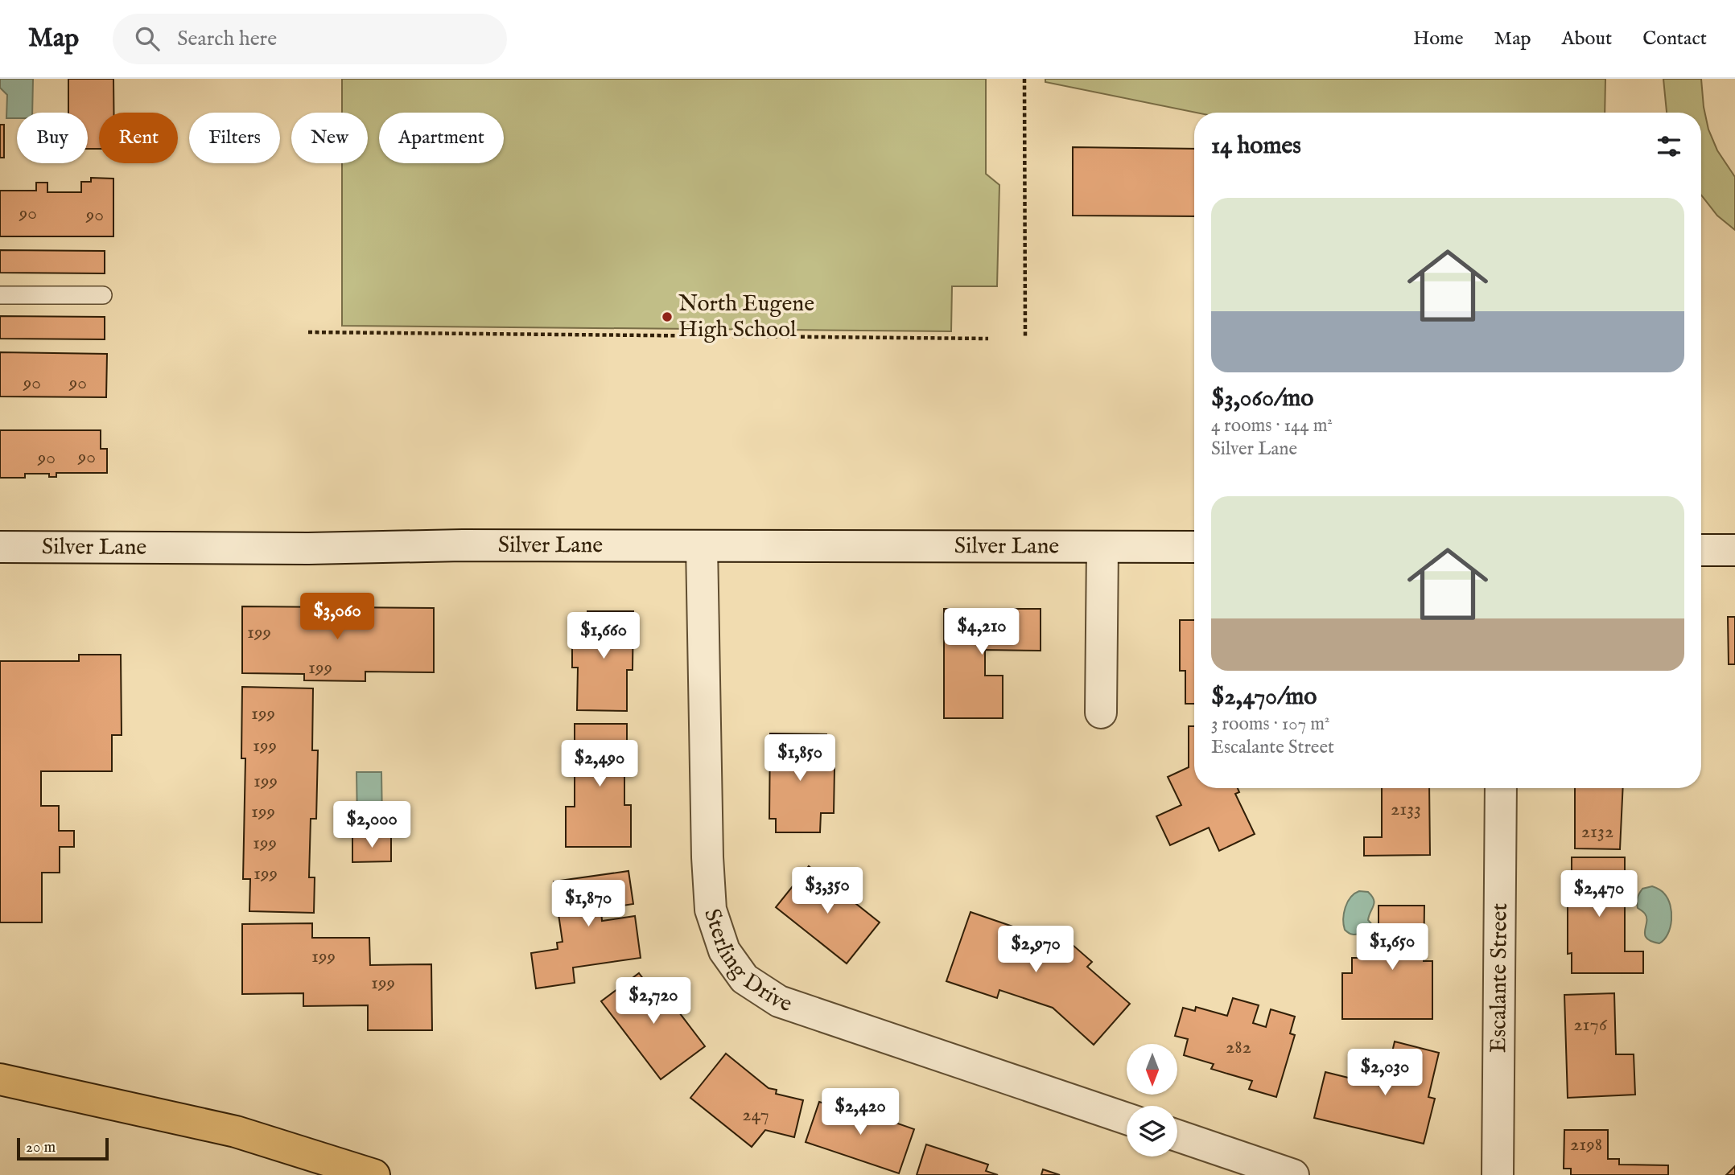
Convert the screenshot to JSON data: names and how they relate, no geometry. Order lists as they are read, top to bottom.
{
  "streets": {
    "street": ["Silver Lane", "Sterling Drive", "Escalante Street"]
  },
  "crossings": [
    ["Silver Lane", "Sterling Drive"]
  ],
  "places": ["North Eugene High School"],
  "house_numbers": [
    "90",
    "90",
    "90",
    "90",
    "90",
    "90",
    "199",
    "199",
    "199",
    "199",
    "199",
    "2133",
    "199",
    "2132",
    "199",
    "199",
    "199",
    "199",
    "2176",
    "282",
    "247",
    "2198"
  ],
  "scale_bar": "20 m",
  "north": "bottom",
  "page": {
    "header": "Map",
    "search": "Search here",
    "nav": [
      "Home",
      "Map",
      "About",
      "Contact"
    ],
    "chip": [
      "Buy",
      "Rent",
      "Filters",
      "New",
      "Apartment"
    ],
    "heading": "14 homes",
    "list": [
      {
        "name": "$3,060/mo",
        "note": "4 rooms · 144 m² · Silver Lane"
      },
      {
        "name": "$2,470/mo",
        "note": "3 rooms · 107 m² · Escalante Street"
      }
    ],
    "price": [
      "$3,060",
      "$4,210",
      "$1,660",
      "$1,850",
      "$2,490",
      "$2,000",
      "$3,350",
      "$2,470",
      "$1,870",
      "$1,650",
      "$2,970",
      "$2,720",
      "$2,030",
      "$2,420"
    ],
    "scale": "20 m"
  }
}
